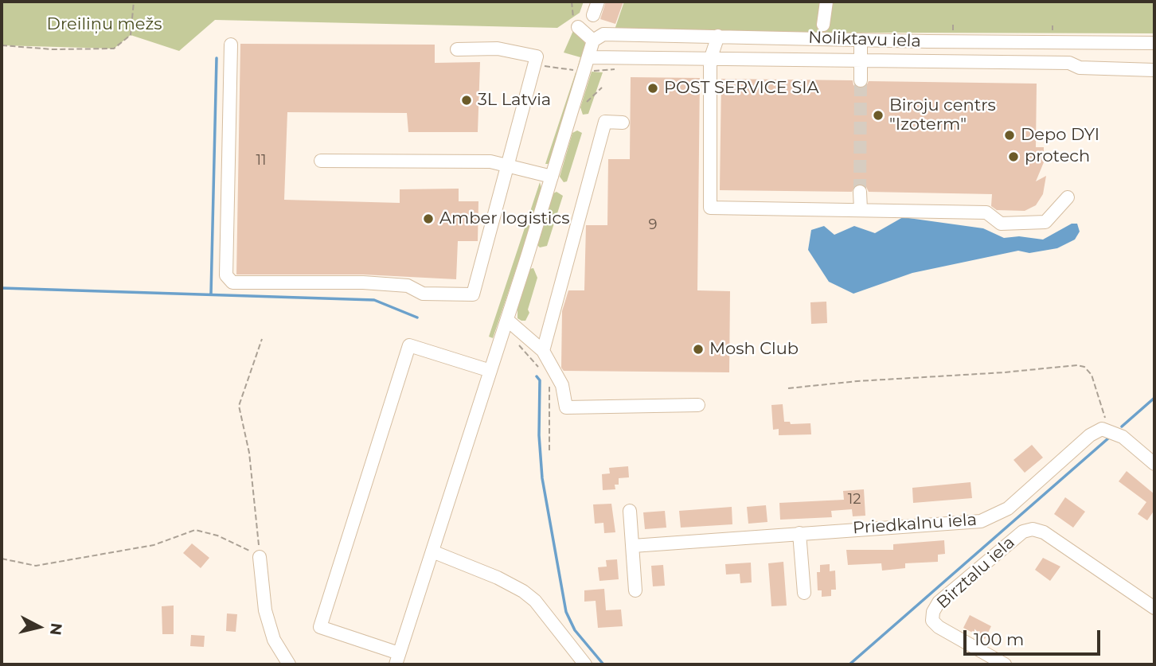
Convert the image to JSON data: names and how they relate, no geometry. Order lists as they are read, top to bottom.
{
  "streets": {
    "street": ["Noliktavu iela", "Priedkalnu iela", "Birztalu iela"]
  },
  "parks": ["Dreiliņu mežs"],
  "places": [
    "POST SERVICE SIA",
    "3L Latvia",
    "Biroju centrs \"Izoterm\"",
    "Depo DYI",
    "protech",
    "Amber logistics",
    "Mosh Club"
  ],
  "house_numbers": ["11", "9", "12"],
  "scale_bar": "100 m",
  "north": "right"
}
